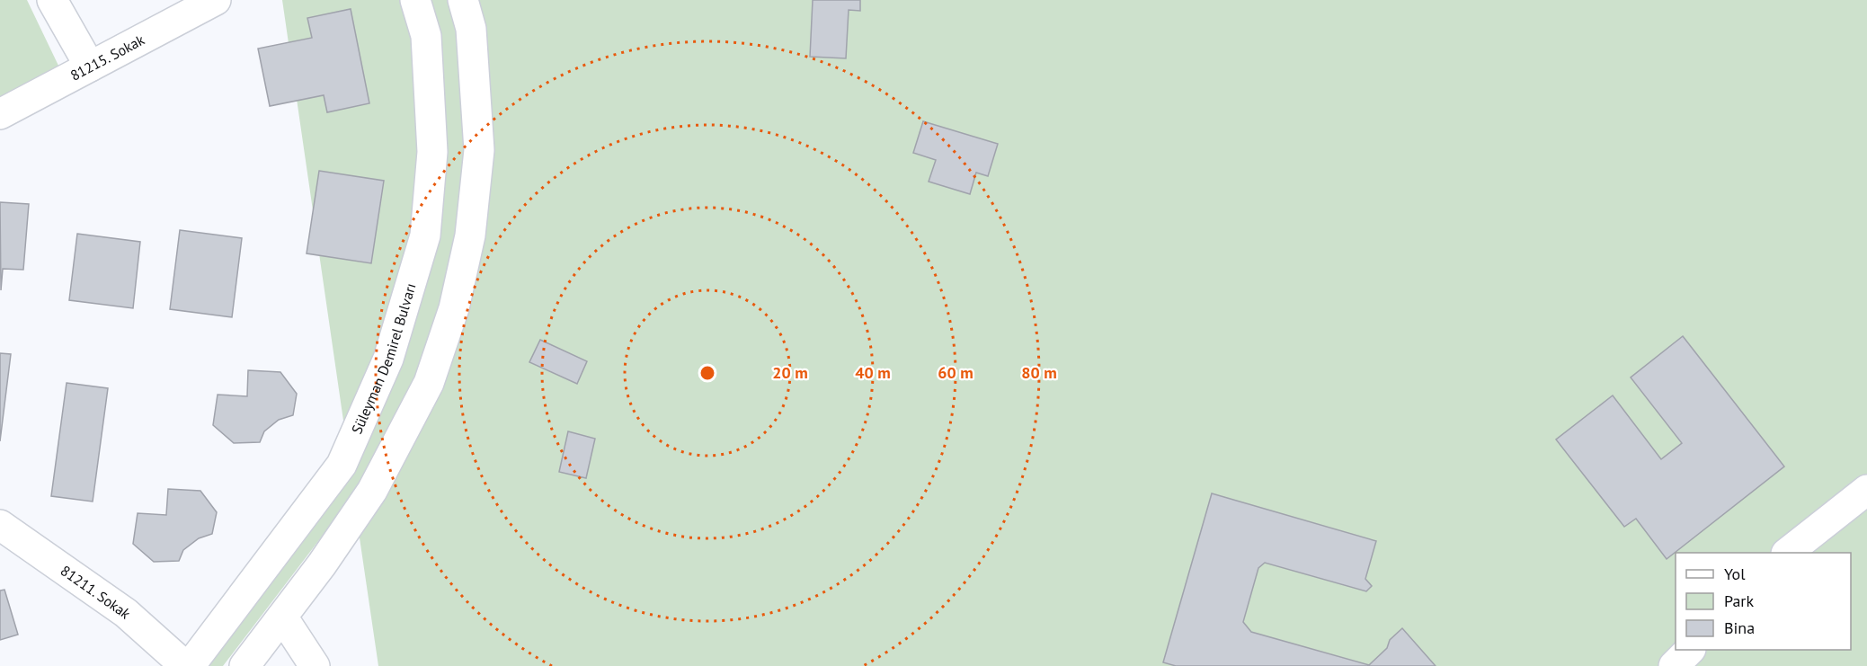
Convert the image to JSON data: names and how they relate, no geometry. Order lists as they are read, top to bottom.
{
  "streets": {
    "main road": ["81215. Sokak", "Süleyman Demirel Bulvarı", "81211. Sokak"]
  },
  "legend": ["Yol", "Park", "Bina"],
  "rings": [
    "20 m",
    "40 m",
    "60 m",
    "80 m"
  ]
}
